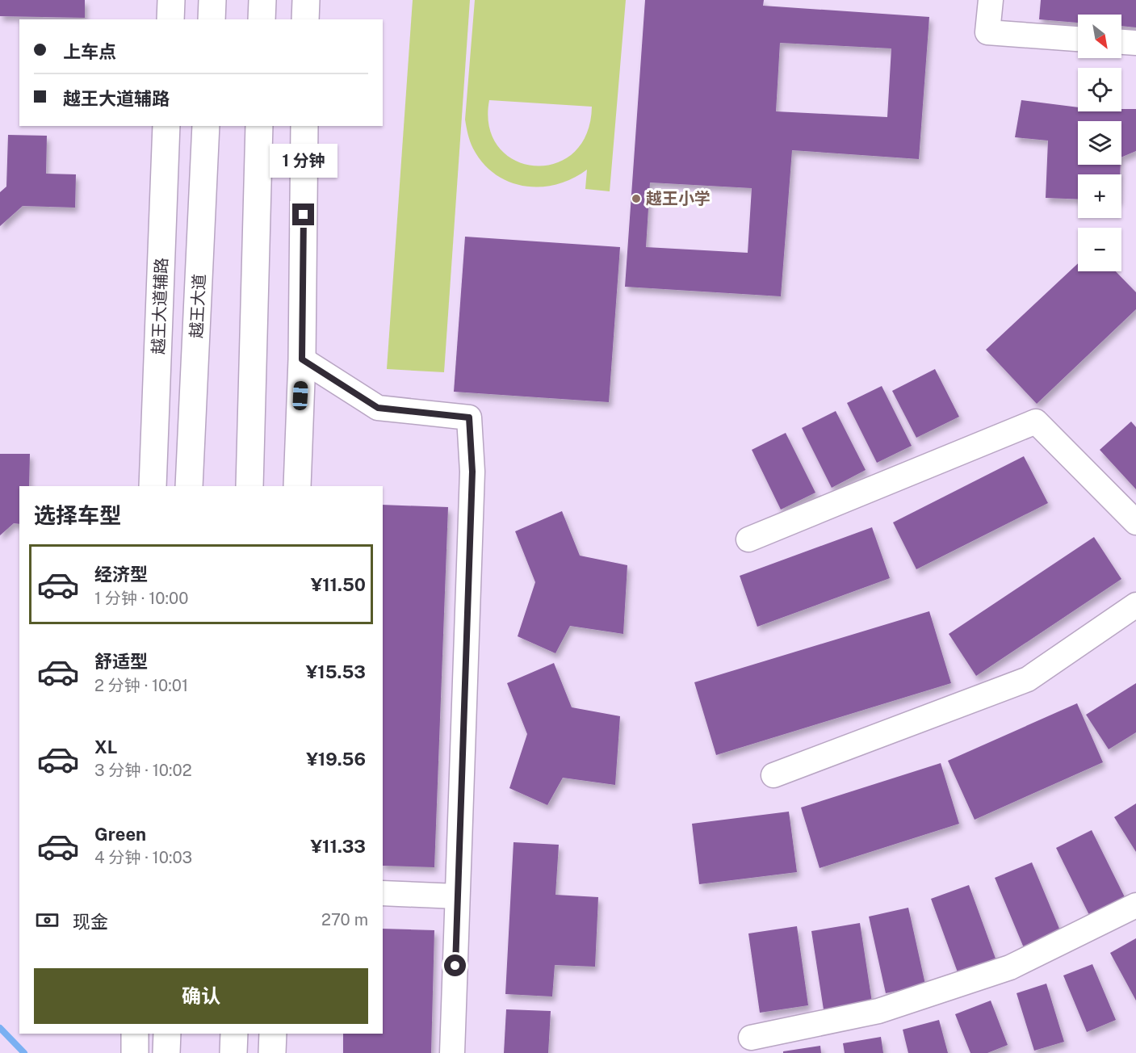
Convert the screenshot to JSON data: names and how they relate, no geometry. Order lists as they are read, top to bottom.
{
  "streets": {
    "main road": ["越王大道辅路", "越王大道"]
  },
  "places": ["越王小学"],
  "north": "bottom right",
  "page": {
    "map_buttons": ["+", "−"],
    "banner": ["上车点", "越王大道辅路"],
    "bubble": "1 分钟",
    "heading": "选择车型",
    "list": [
      {
        "name": "经济型",
        "note": "1 分钟 · 10:00",
        "value": "¥11.50"
      },
      {
        "name": "舒适型",
        "note": "2 分钟 · 10:01",
        "value": "¥15.53"
      },
      {
        "name": "XL",
        "note": "3 分钟 · 10:02",
        "value": "¥19.56"
      },
      {
        "name": "Green",
        "note": "4 分钟 · 10:03",
        "value": "¥11.33"
      }
    ],
    "pay": ["现金", "270 m"],
    "buttons": "确认"
  }
}
